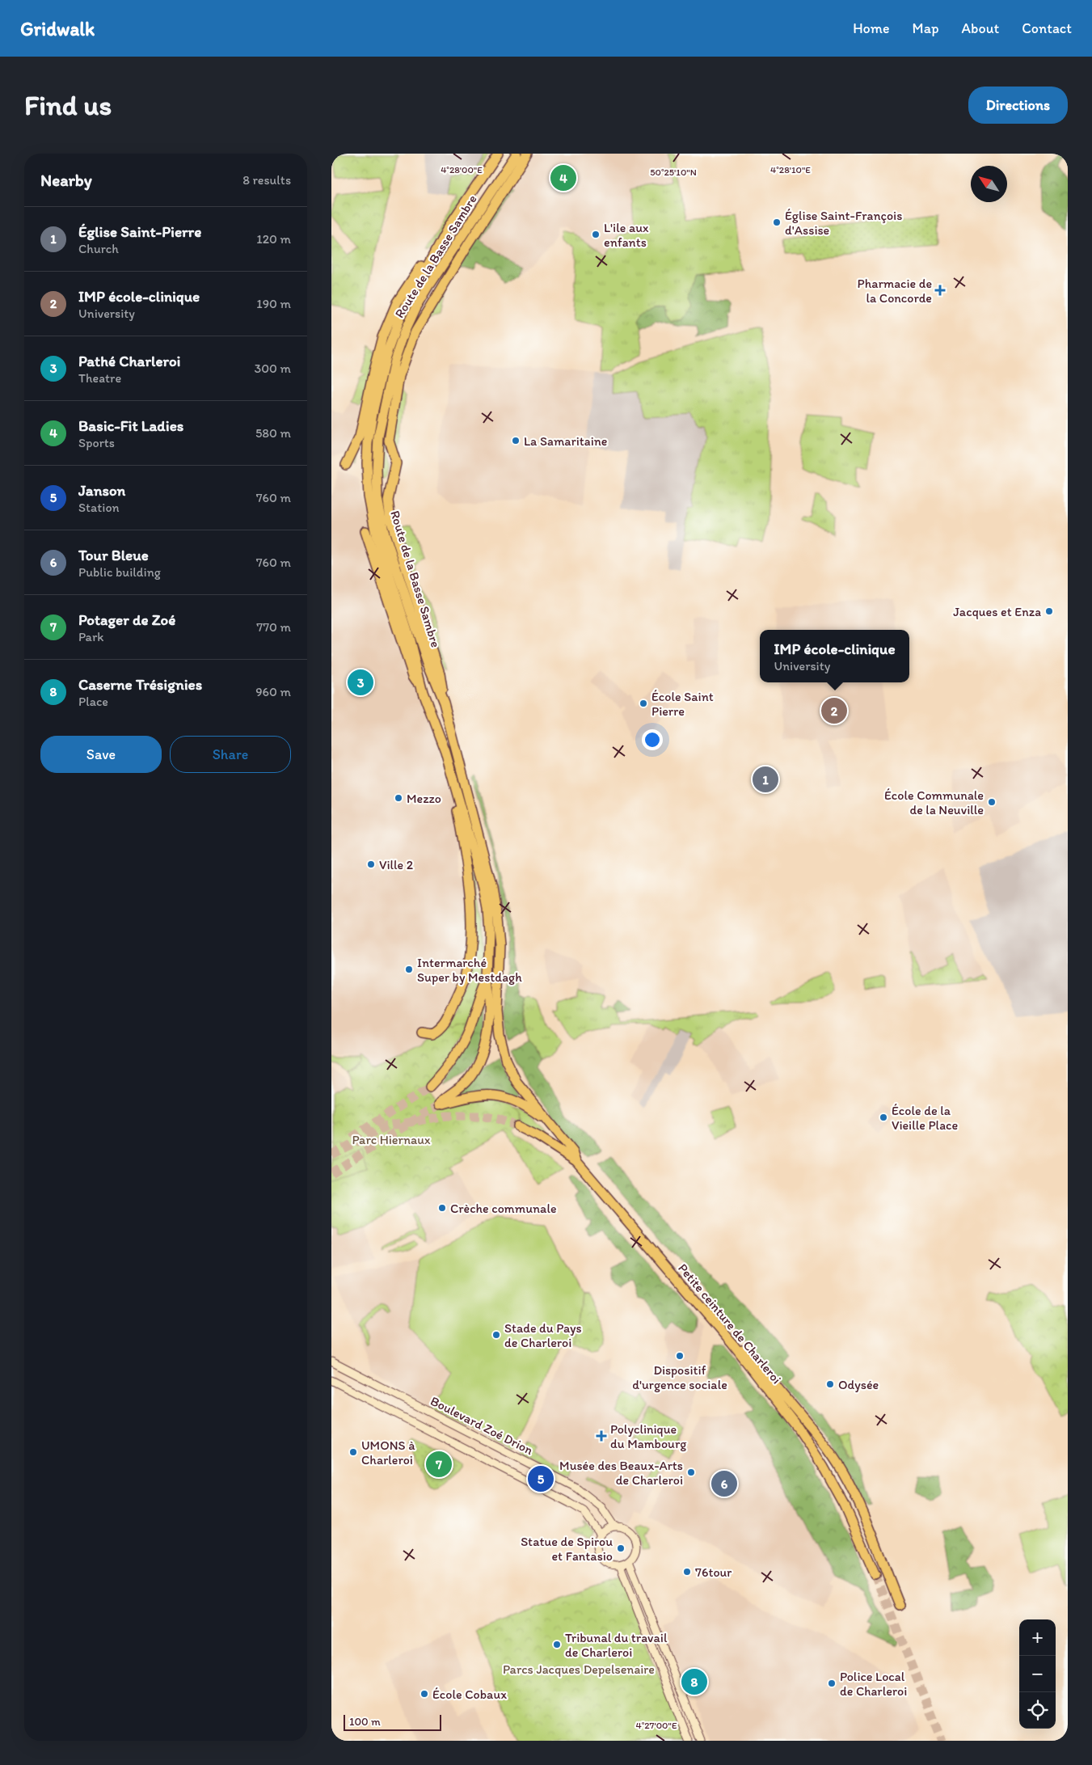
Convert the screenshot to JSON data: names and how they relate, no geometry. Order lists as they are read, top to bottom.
{
  "streets": {
    "highway": ["Route de la Basse Sambre", "Petite ceinture de Charleroi"],
    "main road": ["Boulevard Zoé Drion"]
  },
  "parks": ["Parc Hiernaux", "Parcs Jacques Depelsenaire"],
  "places": {
    "other": [
      "Église Saint-François d'Assise",
      "L'ile aux enfants",
      "La Samaritaine",
      "Jacques et Enza",
      "École Saint Pierre",
      "Mezzo",
      "École Communale de la Neuville",
      "Ville 2",
      "Intermarché Super by Mestdagh",
      "École de la Vieille Place",
      "Crèche communale",
      "Stade du Pays de Charleroi",
      "Dispositif d'urgence sociale",
      "Odysée",
      "UMONS à Charleroi",
      "Musée des Beaux-Arts de Charleroi",
      "Statue de Spirou et Fantasio",
      "76tour",
      "Tribunal du travail de Charleroi",
      "Police Local de Charleroi",
      "École Cobaux"
    ],
    "health": ["Pharmacie de la Concorde", "Polyclinique du Mambourg"]
  },
  "scale_bar": "100 m",
  "north": "top left",
  "page": {
    "header": "Gridwalk",
    "nav": [
      "Home",
      "Map",
      "About",
      "Contact"
    ],
    "buttons": [
      "Directions",
      ["Save", "Share"]
    ],
    "title": "Find us",
    "heading": ["Nearby", "8 results"],
    "pins": [
      "4",
      "3",
      "2",
      "1",
      "7",
      "5",
      "6",
      "8"
    ],
    "list": [
      {
        "mark": "1",
        "name": "Église Saint-Pierre",
        "note": "Church",
        "value": "120 m"
      },
      {
        "mark": "2",
        "name": "IMP école-clinique",
        "note": "University",
        "value": "190 m"
      },
      {
        "mark": "3",
        "name": "Pathé Charleroi",
        "note": "Theatre",
        "value": "300 m"
      },
      {
        "mark": "4",
        "name": "Basic-Fit Ladies",
        "note": "Sports",
        "value": "580 m"
      },
      {
        "mark": "5",
        "name": "Janson",
        "note": "Station",
        "value": "760 m"
      },
      {
        "mark": "6",
        "name": "Tour Bleue",
        "note": "Public building",
        "value": "760 m"
      },
      {
        "mark": "7",
        "name": "Potager de Zoé",
        "note": "Park",
        "value": "770 m"
      },
      {
        "mark": "8",
        "name": "Caserne Trésignies",
        "note": "Place",
        "value": "960 m"
      }
    ],
    "popup": ["IMP école-clinique", "University"],
    "map_buttons": ["+", "−"],
    "scale": "100 m"
  },
  "coordinates": [
    "4°28'00\"E",
    "4°28'10\"E",
    "50°25'10\"N",
    "4°27'00\"E"
  ]
}
